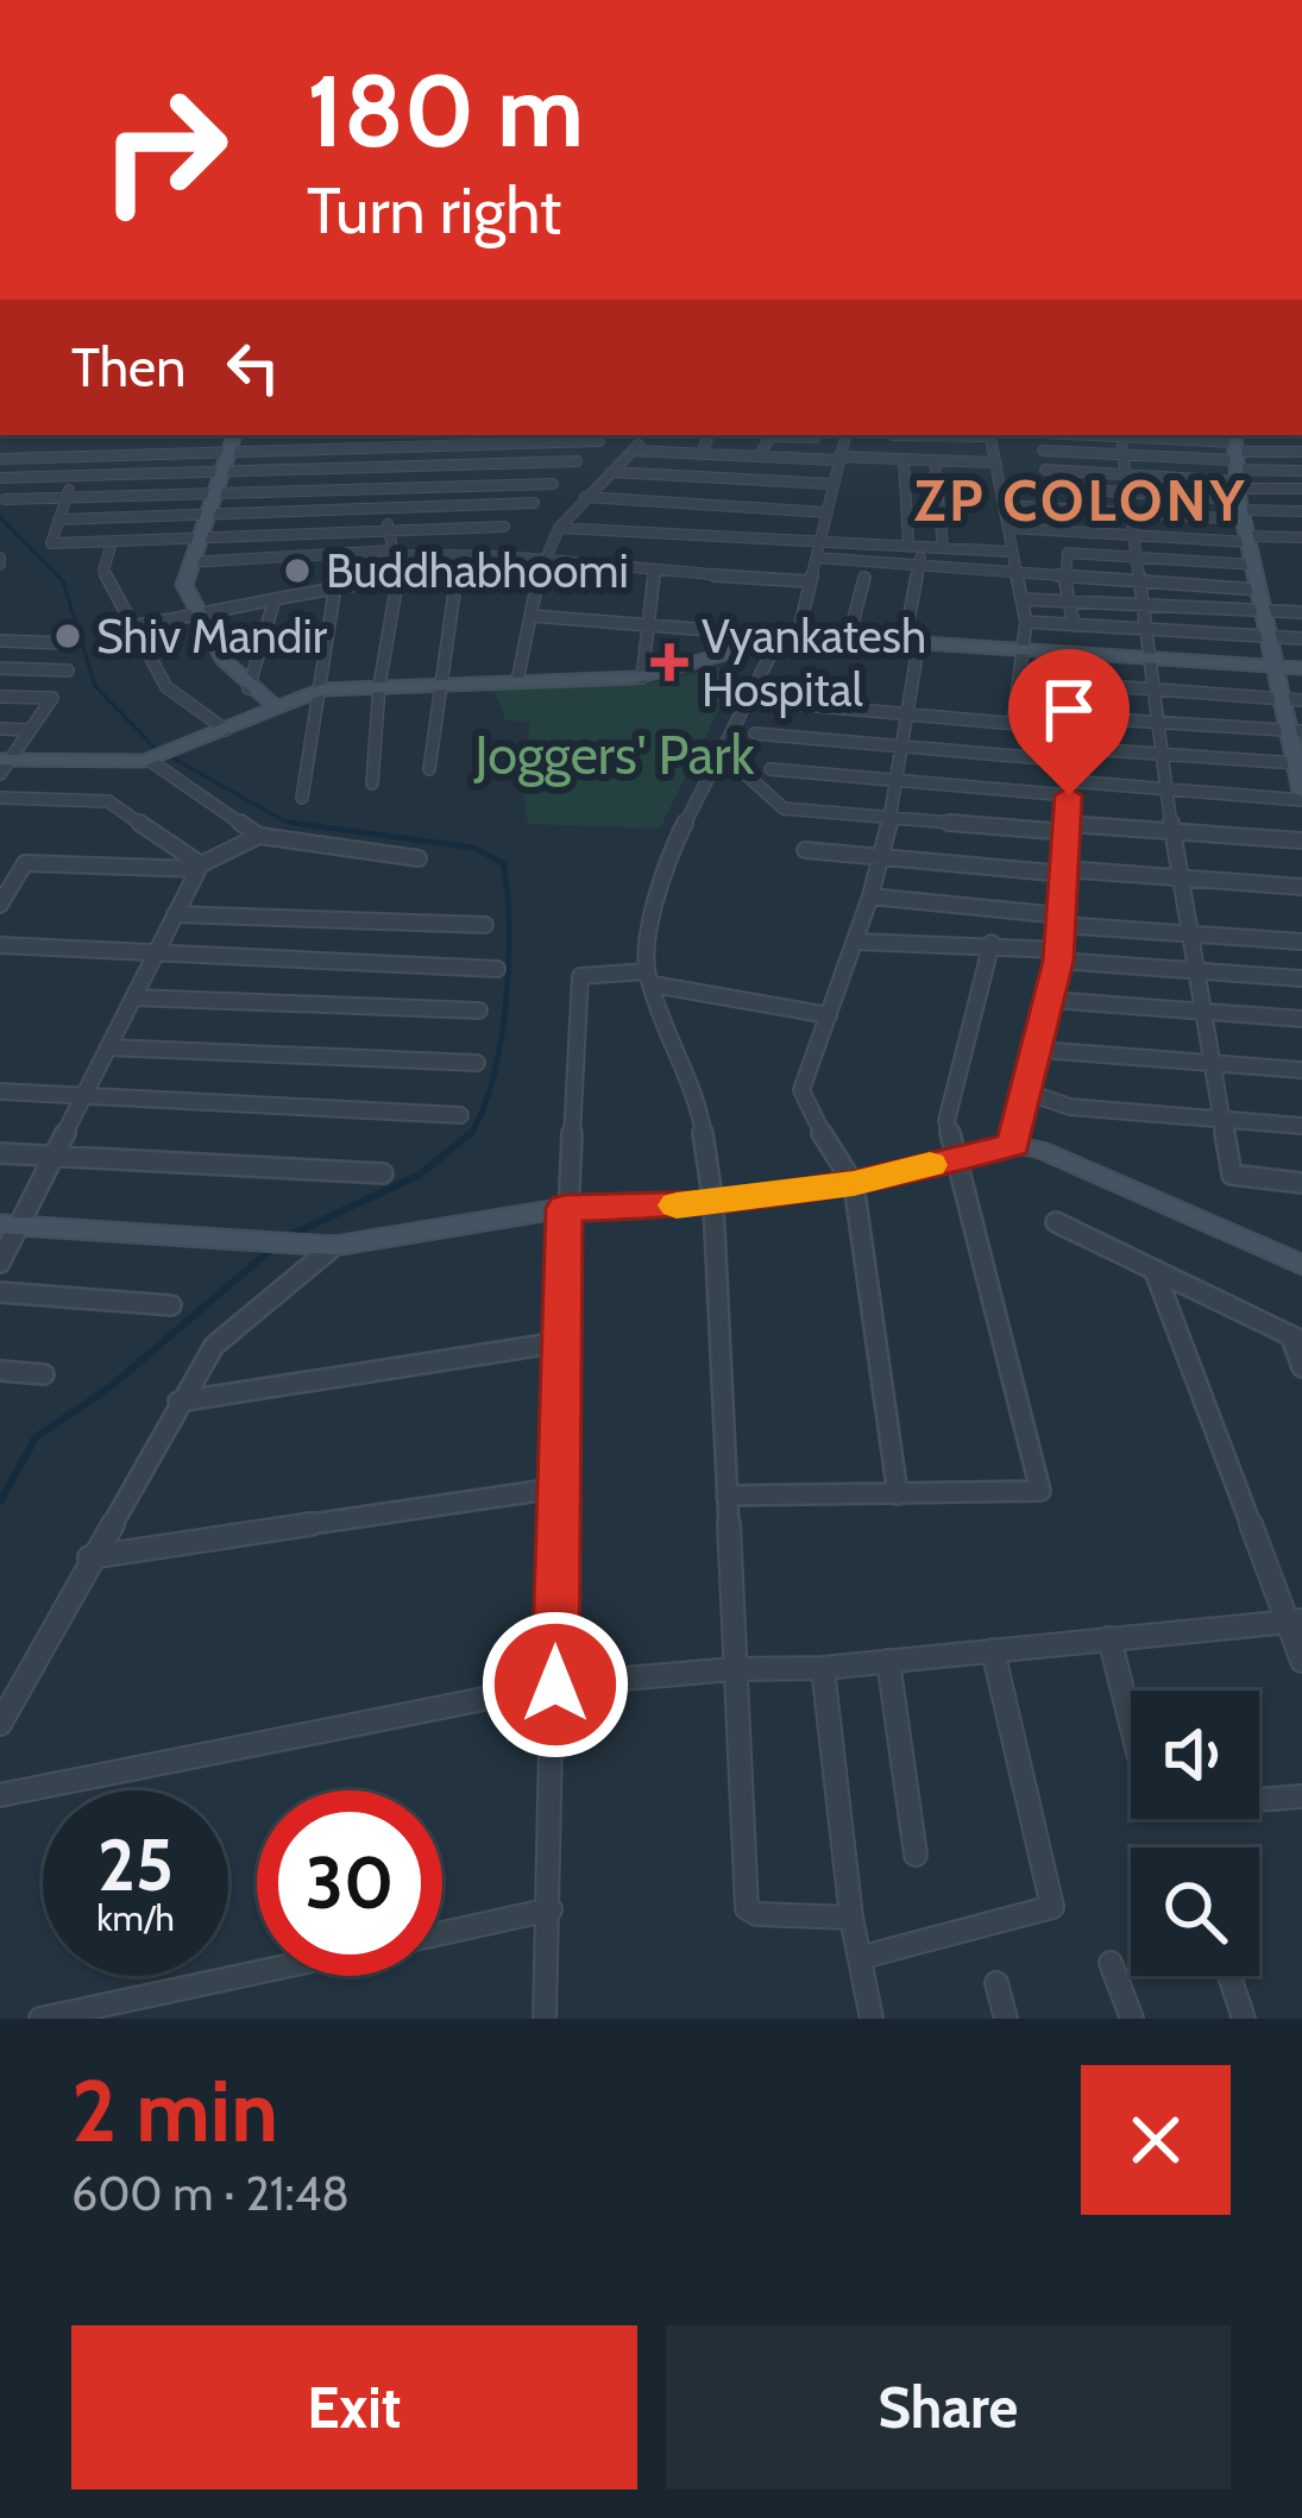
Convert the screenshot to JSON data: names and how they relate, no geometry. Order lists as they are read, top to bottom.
{
  "districts": ["ZP COLONY"],
  "parks": ["Joggers' Park"],
  "places": {
    "other": ["Buddhabhoomi", "Shiv Mandir"],
    "health": ["Vyankatesh Hospital"]
  },
  "page": {
    "turn": ["180 m", "Turn right"],
    "then": "Then",
    "speed": "25 km/h",
    "limit": "30",
    "heading": ["2 min", "600 m · 21:48"],
    "buttons": ["Exit", "Share"]
  }
}
